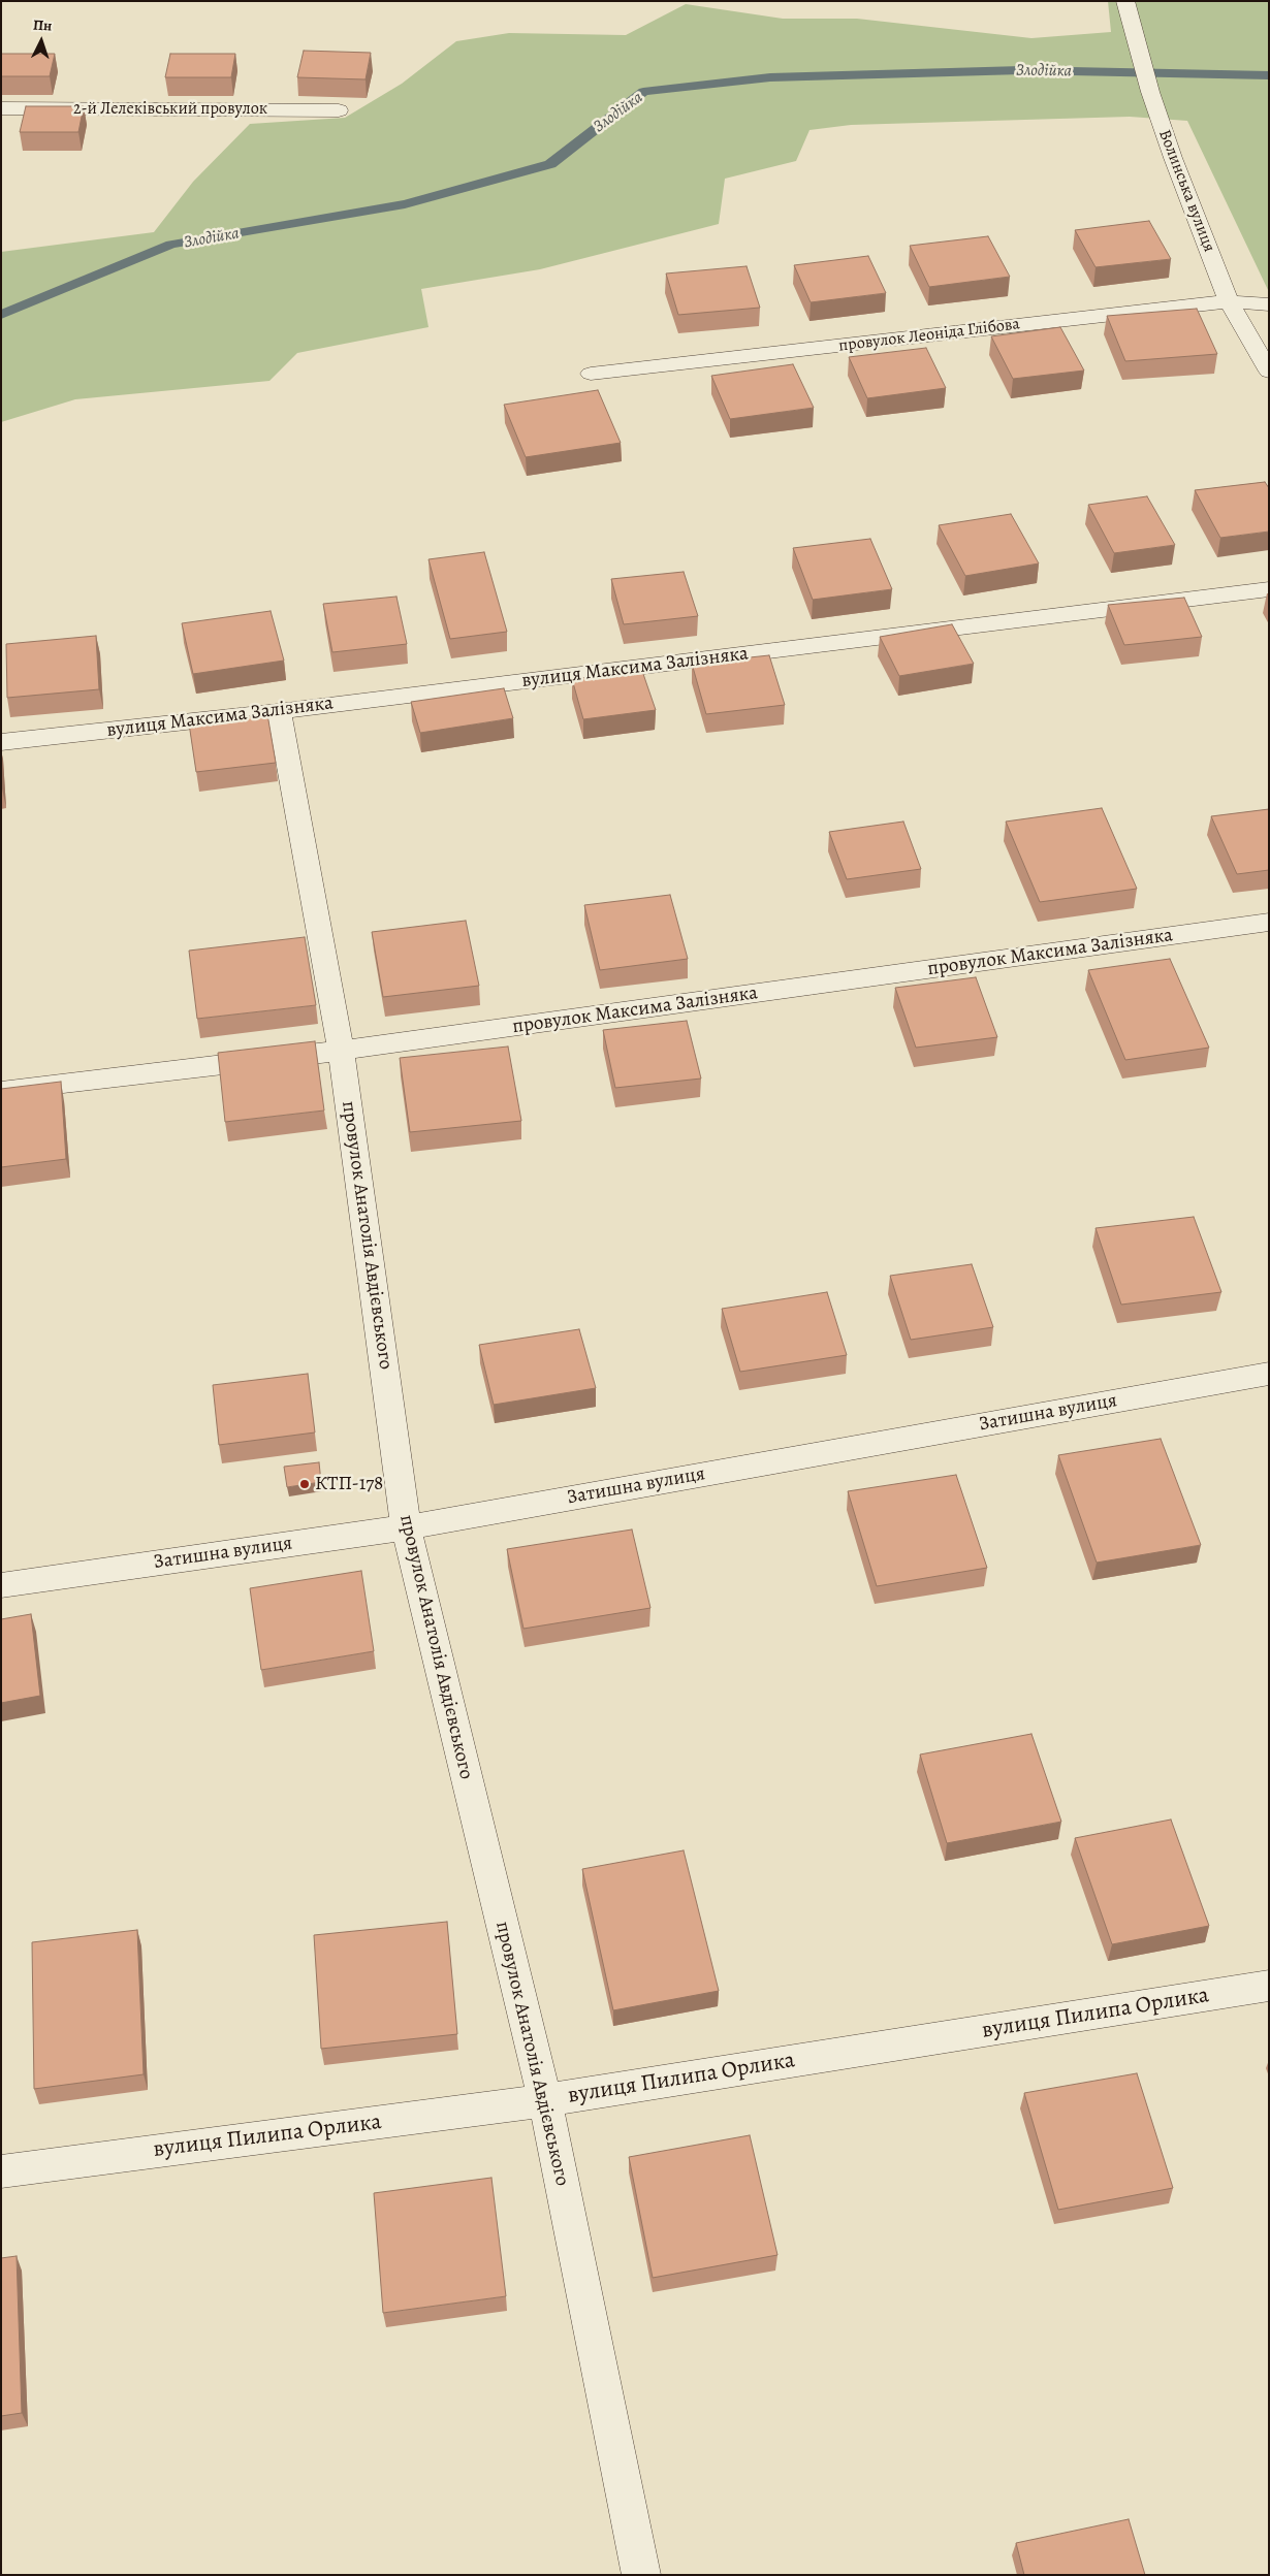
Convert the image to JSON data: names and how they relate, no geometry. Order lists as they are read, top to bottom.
{
  "streets": {
    "street": [
      "2-й Лелеківський провулок",
      "Волинська вулиця",
      "провулок Леоніда Глібова",
      "вулиця Максима Залізняка",
      "провулок Максима Залізняка",
      "провулок Анатолія Авдієвського",
      "Затишна вулиця",
      "вулиця Пилипа Орлика"
    ]
  },
  "crossings": [
    ["Волинська вулиця", "провулок Леоніда Глібова"],
    ["вулиця Максима Залізняка", "провулок Анатолія Авдієвського"],
    ["провулок Максима Залізняка", "провулок Анатолія Авдієвського"],
    ["провулок Анатолія Авдієвського", "Затишна вулиця"],
    ["провулок Анатолія Авдієвського", "вулиця Пилипа Орлика"]
  ],
  "water": ["Злодійка"],
  "places": ["КТП-178"],
  "north": "top"
}
